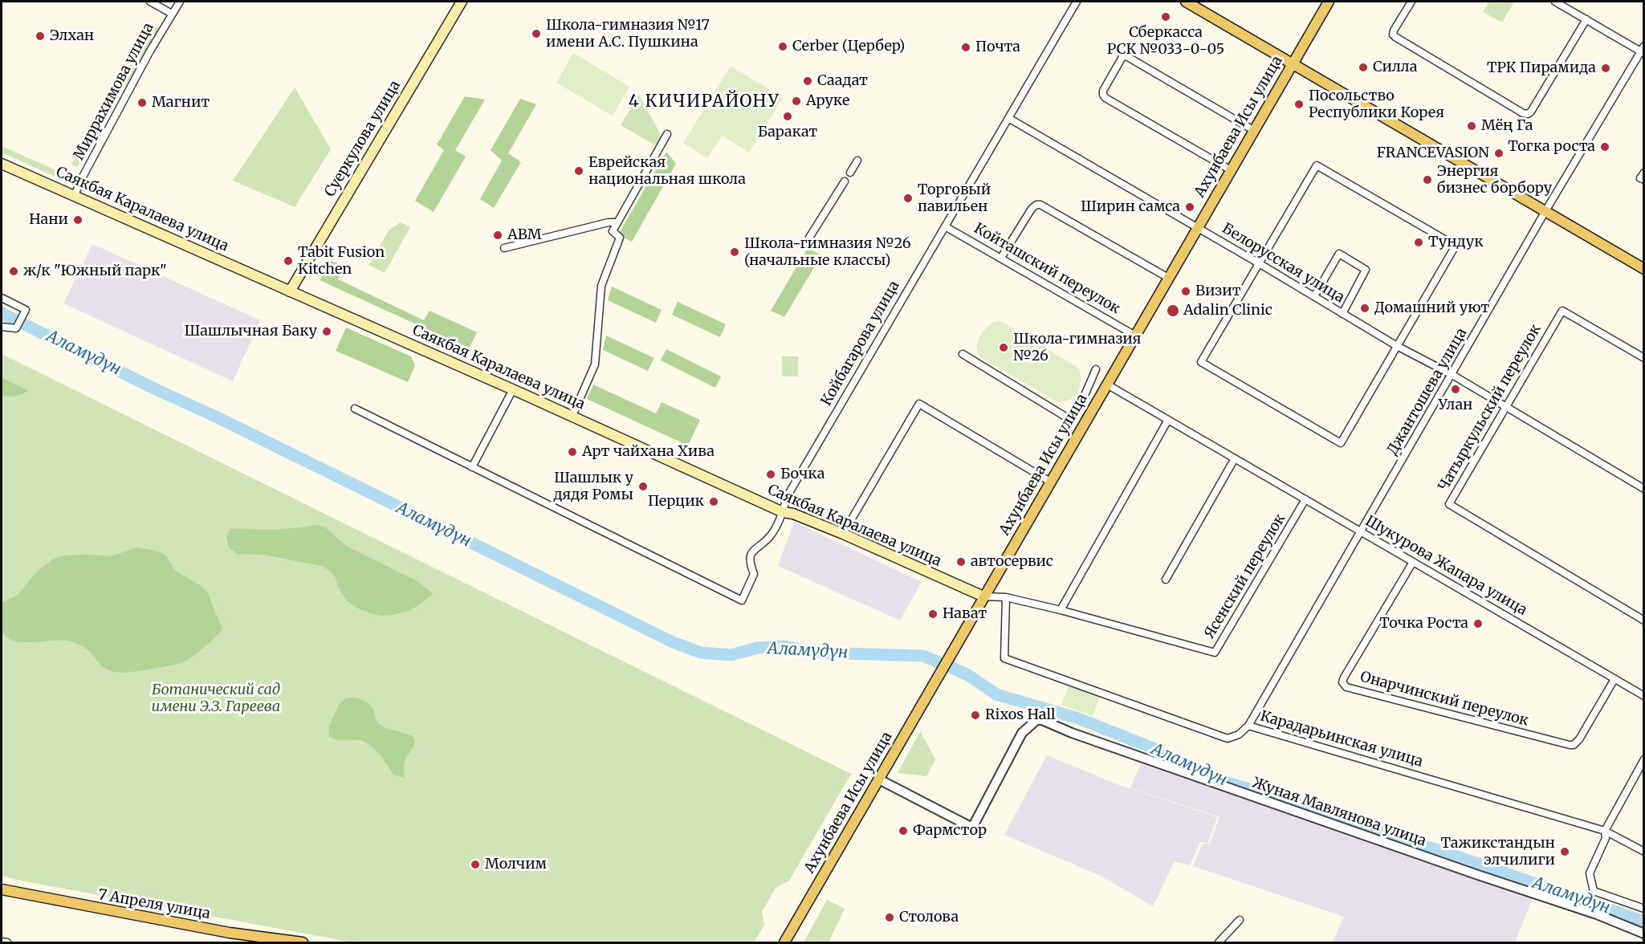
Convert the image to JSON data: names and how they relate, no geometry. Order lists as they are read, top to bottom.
{
  "streets": {
    "main road": [
      "Ахунбаева Исы улица",
      "Суеркулова улица",
      "Саякбая Каралаева улица",
      "7 Апреля улица"
    ],
    "street": [
      "Миррахимова улица",
      "Белорусская улица",
      "Койташский переулок",
      "Койбагарова улица",
      "Джантошева улица",
      "Чатыркульский переулок",
      "Шукурова Жапара улица",
      "Ясенский переулок",
      "Онарчинский переулок",
      "Карадарьинская улица",
      "Жуная Мавлянова улица"
    ]
  },
  "crossings": [
    ["Миррахимова улица", "Саякбая Каралаева улица"],
    ["Ахунбаева Исы улица", "Саякбая Каралаева улица"],
    ["Ахунбаева Исы улица", "Белорусская улица"],
    ["Ахунбаева Исы улица", "Койташский переулок"],
    ["Ахунбаева Исы улица", "Шукурова Жапара улица"],
    ["Ахунбаева Исы улица", "Жуная Мавлянова улица"],
    ["Суеркулова улица", "Саякбая Каралаева улица"],
    ["Саякбая Каралаева улица", "Койбагарова улица"],
    ["Белорусская улица", "Койбагарова улица"],
    ["Белорусская улица", "Джантошева улица"],
    ["Белорусская улица", "Чатыркульский переулок"],
    ["Койташский переулок", "Койбагарова улица"],
    ["Джантошева улица", "Шукурова Жапара улица"],
    ["Джантошева улица", "Карадарьинская улица"],
    ["Шукурова Жапара улица", "Ясенский переулок"],
    ["Шукурова Жапара улица", "Онарчинский переулок"],
    ["Ясенский переулок", "Карадарьинская улица"]
  ],
  "districts": ["4 КИЧИРАЙОНУ"],
  "water": ["Аламүдүн"],
  "parks": ["Ботанический сад имени Э.З. Гареева"],
  "places": [
    "Сберкасса РСК №033-0-05",
    "Школа-гимназия №17 имени А.С. Пушкина",
    "Элхан",
    "Cerber (Цербер)",
    "Почта",
    "Силла",
    "ТРК Пирамида",
    "Саадат",
    "Аруке",
    "Магнит",
    "Посольство Республики Корея",
    "Баракат",
    "Мёң Га",
    "Тогка роста",
    "FRANCEVASION",
    "Еврейская национальная школа",
    "Энергия бизнес борбору",
    "Торговый павильен",
    "Ширин самса",
    "Нани",
    "ABM",
    "Тундук",
    "Школа-гимназия №26 (начальные классы)",
    "Tabit Fusion Kitchen",
    "ж/к \"Южный парк\"",
    "Визит",
    "Домашний уют",
    "Adalin Clinic",
    "Шашлычная Баку",
    "Школа-гимназия №26",
    "Улан",
    "Арт чайхана Хива",
    "Бочка",
    "Шашлык у дядя Ромы",
    "Перцик",
    "автосервис",
    "Нават",
    "Точка Роста",
    "Rixos Hall",
    "Фармстор",
    "Тажикстандын элчилиги",
    "Молчим",
    "Столова"
  ]
}
